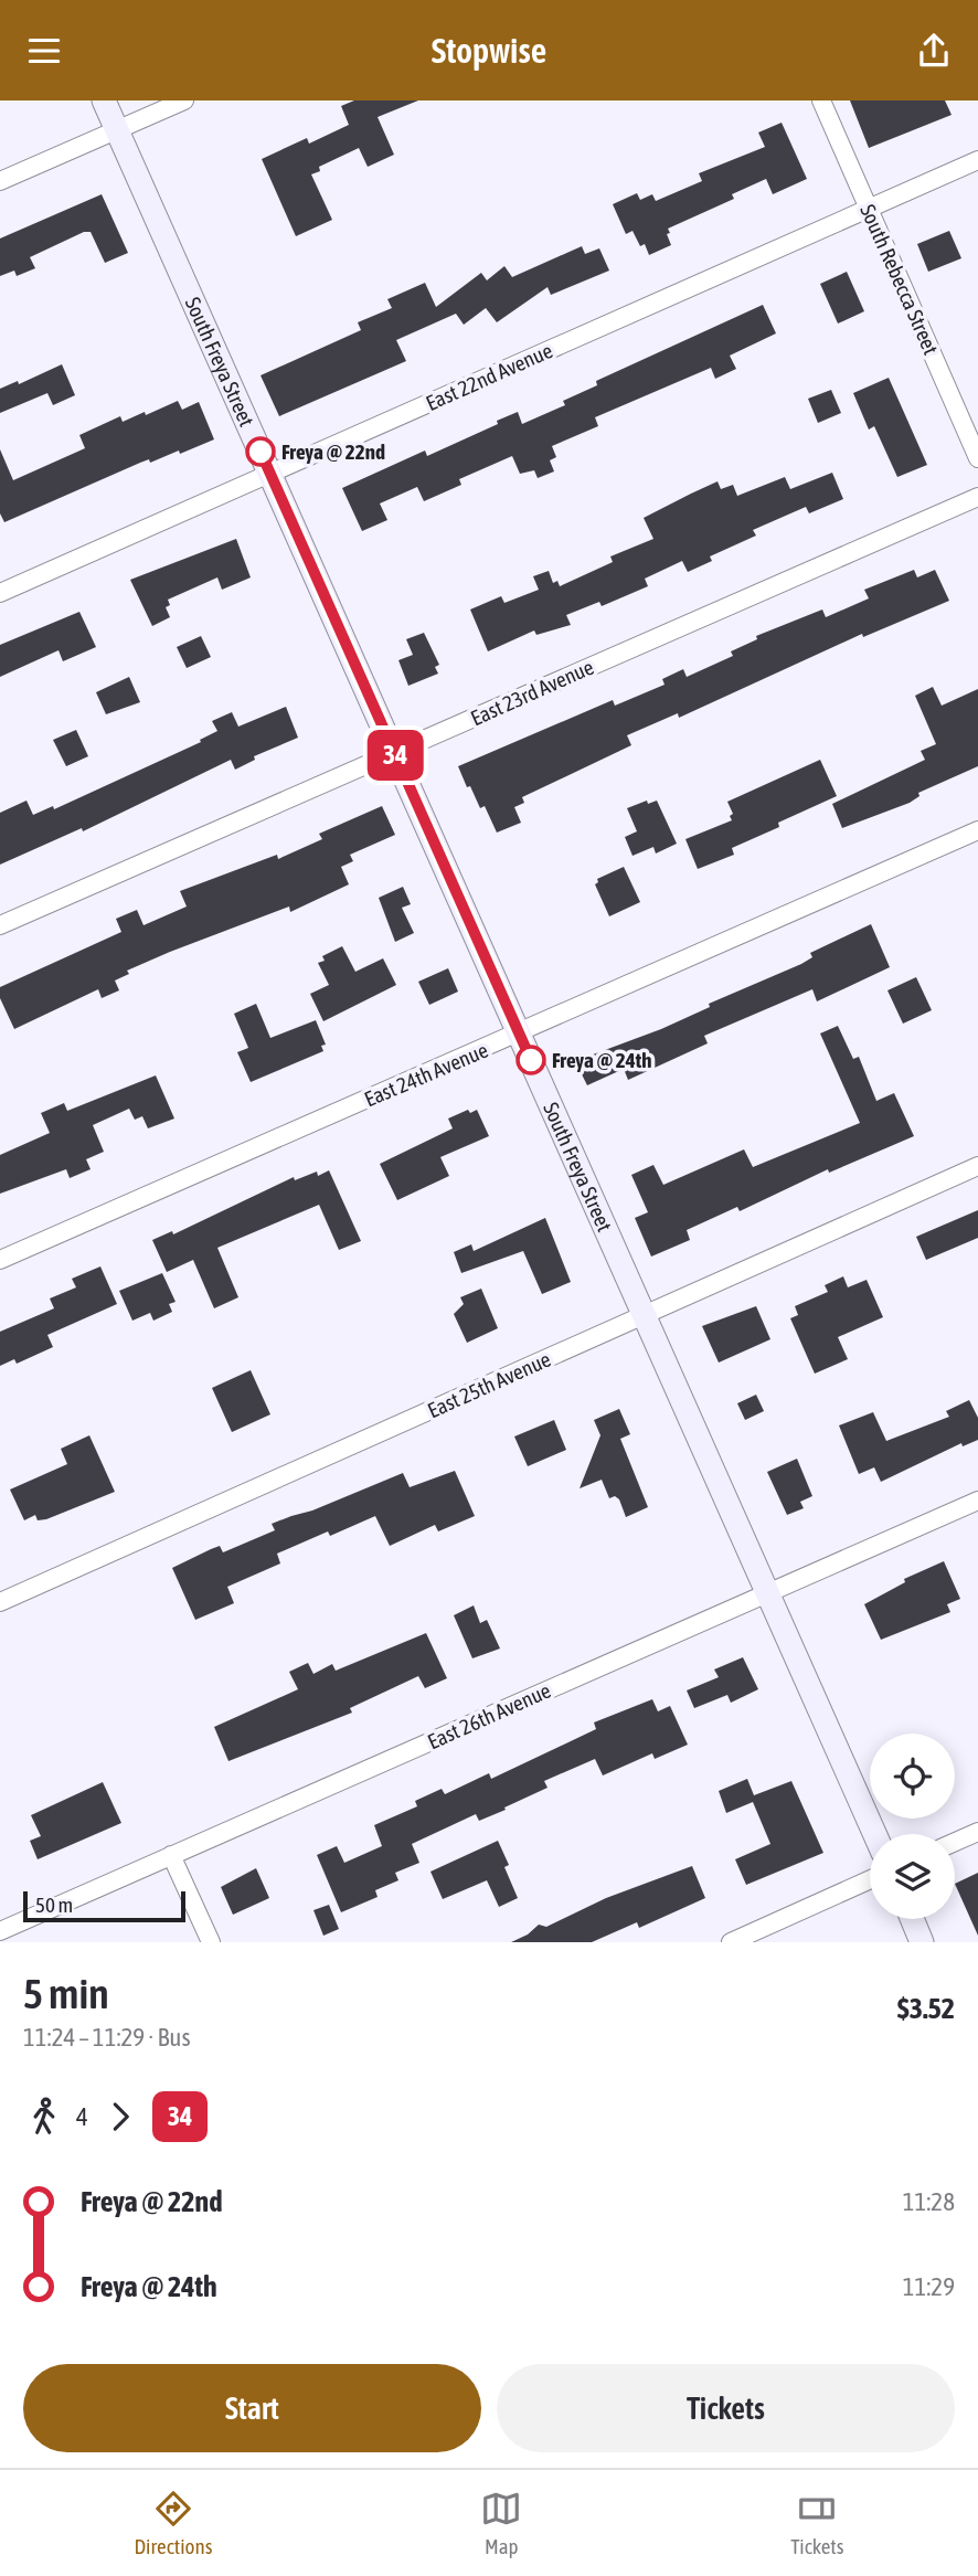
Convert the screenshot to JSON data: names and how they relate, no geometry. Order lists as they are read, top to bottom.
{
  "streets": {
    "main road": ["South Freya Street"],
    "street": [
      "South Rebecca Street",
      "East 22nd Avenue",
      "East 23rd Avenue",
      "East 24th Avenue",
      "East 25th Avenue",
      "East 26th Avenue"
    ]
  },
  "crossings": [
    ["South Rebecca Street", "East 22nd Avenue"],
    ["South Freya Street", "East 22nd Avenue"],
    ["South Freya Street", "East 23rd Avenue"],
    ["South Freya Street", "East 24th Avenue"],
    ["South Freya Street", "East 25th Avenue"],
    ["South Freya Street", "East 26th Avenue"]
  ],
  "places": ["Freya @ 22nd", "Freya @ 24th"],
  "lines": ["bus line 34"],
  "scale_bar": "50 m",
  "page": {
    "header": "Stopwise",
    "on_map": "34",
    "scale": "50 m",
    "heading": ["5 min", "11:24 – 11:29 · Bus", "$3.52"],
    "legs": ["4", "34"],
    "list": [
      {
        "name": "Freya @ 22nd",
        "value": "11:28"
      },
      {
        "name": "Freya @ 24th",
        "value": "11:29"
      }
    ],
    "buttons": ["Start", "Tickets"],
    "tabs": ["Directions", "Map", "Tickets"]
  }
}
